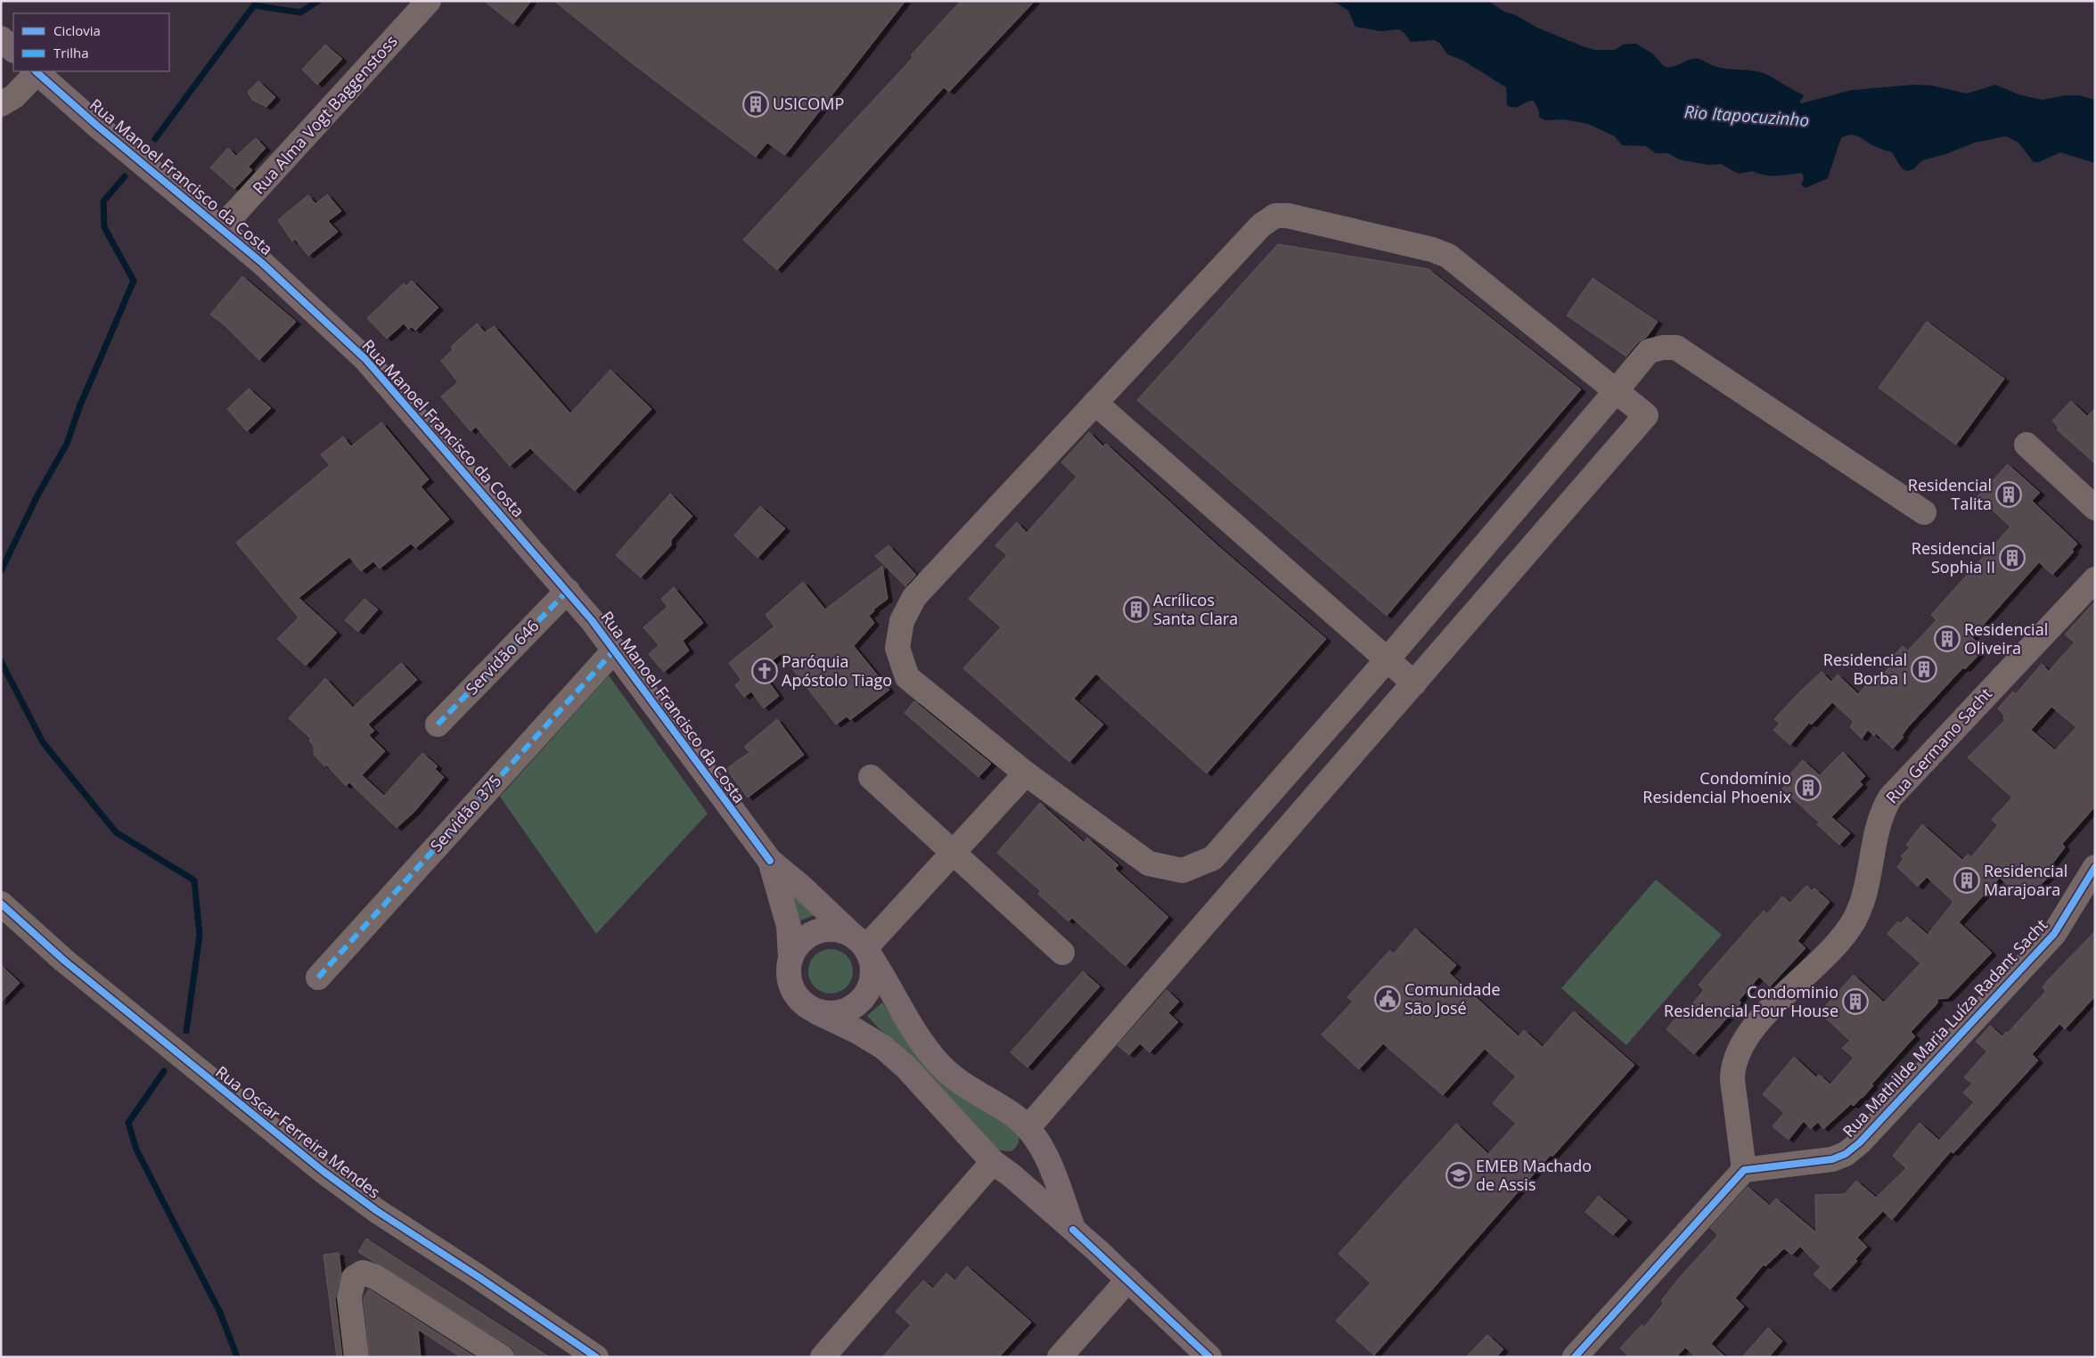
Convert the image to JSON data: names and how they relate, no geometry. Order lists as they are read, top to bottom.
{
  "streets": {
    "main road": ["Rua Manoel Francisco da Costa"],
    "street": [
      "Rua Alma Vogt Baggenstoss",
      "Servidão 646",
      "Rua Germano Sacht",
      "Servidão 375",
      "Rua Mathilde Maria Luíza Radant Sacht",
      "Rua Oscar Ferreira Mendes"
    ]
  },
  "crossings": [
    ["Rua Alma Vogt Baggenstoss", "Rua Manoel Francisco da Costa"],
    ["Rua Manoel Francisco da Costa", "Servidão 646"],
    ["Rua Manoel Francisco da Costa", "Servidão 375"],
    ["Rua Germano Sacht", "Rua Mathilde Maria Luíza Radant Sacht"]
  ],
  "water": ["Rio Itapocuzinho"],
  "places": {
    "building": [
      "USICOMP",
      "Residencial Talita",
      "Residencial Sophia II",
      "Acrílicos Santa Clara",
      "Residencial Oliveira",
      "Residencial Borba I",
      "Condomínio Residencial Phoenix",
      "Residencial Marajoara",
      "Condominio Residencial Four House"
    ],
    "church": ["Paróquia Apóstolo Tiago"],
    "public building": ["Comunidade São José"],
    "school or university": ["EMEB Machado de Assis"]
  },
  "legend": ["Ciclovia", "Trilha"]
}
